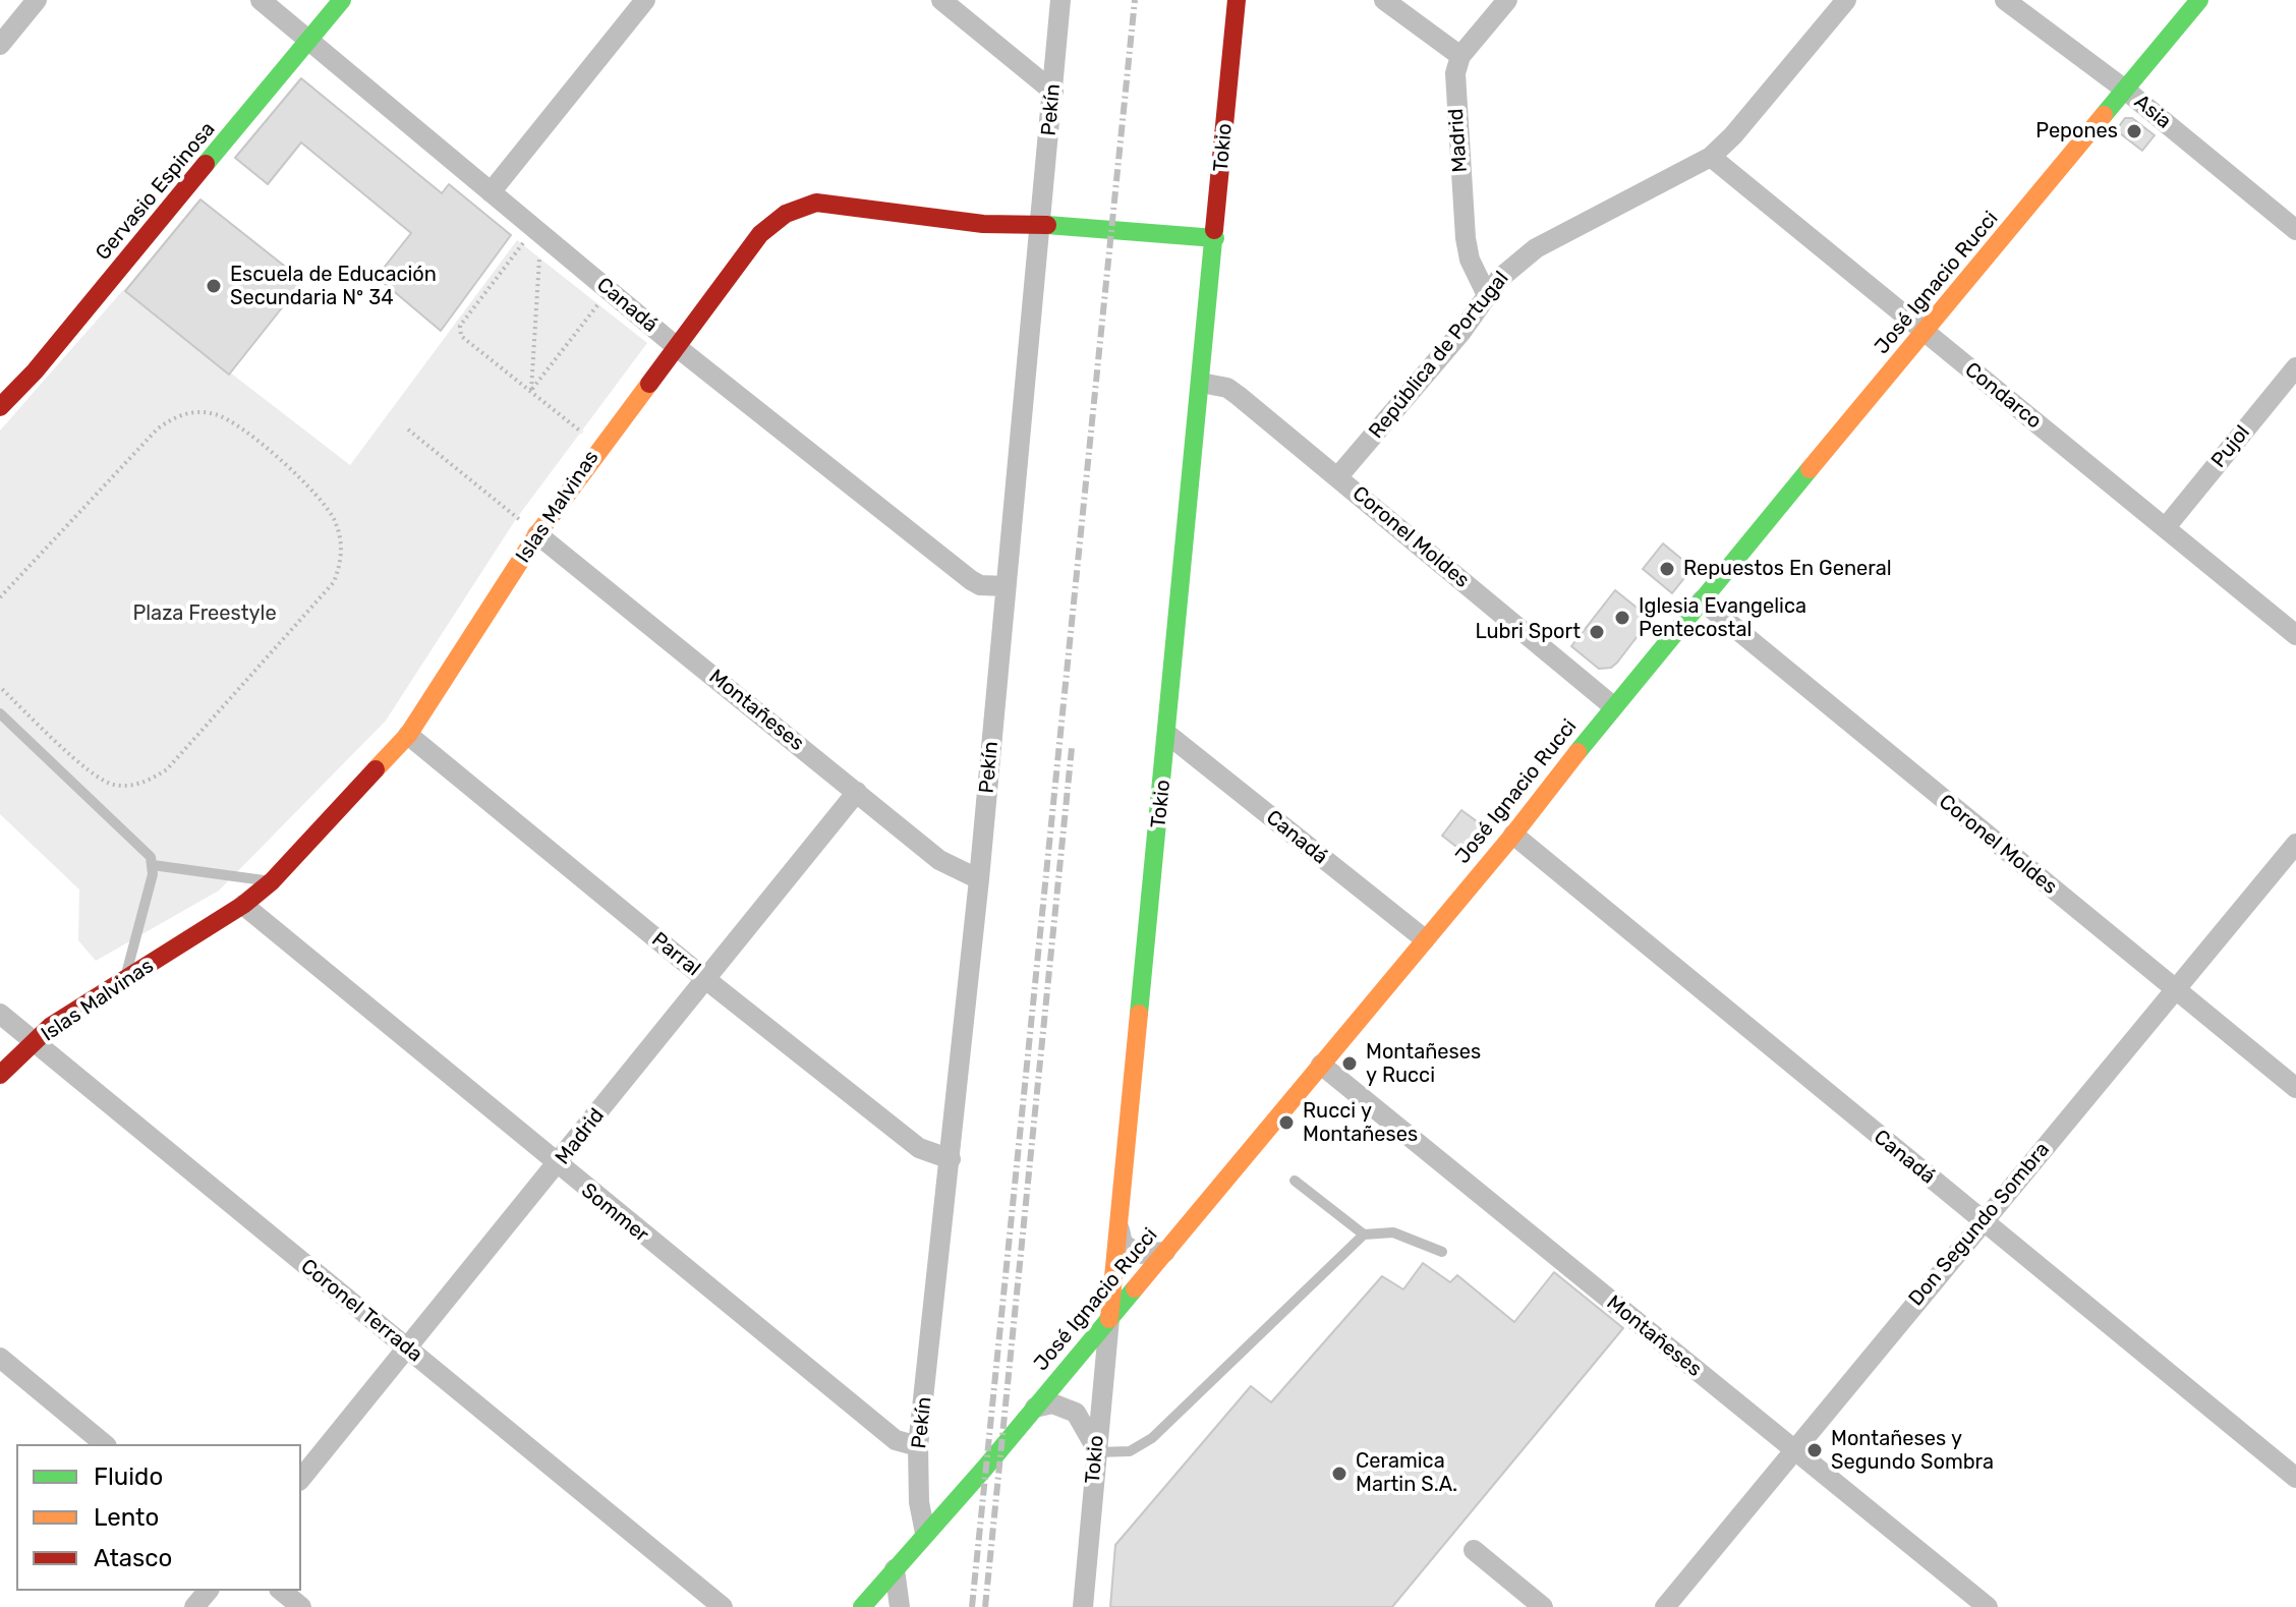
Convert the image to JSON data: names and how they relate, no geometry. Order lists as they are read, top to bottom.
{
  "streets": {
    "street": [
      "Pekín",
      "Asia",
      "Madrid",
      "Tokio",
      "Gervasio Espinosa",
      "José Ignacio Rucci",
      "Canadá",
      "República de Portugal",
      "Condarco",
      "Pujol",
      "Islas Malvinas",
      "Coronel Moldes",
      "Montañeses",
      "Parral",
      "Sommer",
      "Don Segundo Sombra",
      "Coronel Terrada"
    ]
  },
  "crossings": [
    ["Pekín", "José Ignacio Rucci"],
    ["Pekín", "Canadá"],
    ["Pekín", "Islas Malvinas"],
    ["Pekín", "Montañeses"],
    ["Pekín", "Parral"],
    ["Pekín", "Sommer"],
    ["Asia", "José Ignacio Rucci"],
    ["Madrid", "República de Portugal"],
    ["Madrid", "Montañeses"],
    ["Madrid", "Parral"],
    ["Madrid", "Sommer"],
    ["Madrid", "Coronel Terrada"],
    ["Tokio", "José Ignacio Rucci"],
    ["Tokio", "Canadá"],
    ["Tokio", "Islas Malvinas"],
    ["Tokio", "Coronel Moldes"],
    ["Gervasio Espinosa", "Canadá"],
    ["José Ignacio Rucci", "Canadá"],
    ["José Ignacio Rucci", "Condarco"],
    ["José Ignacio Rucci", "Coronel Moldes"],
    ["José Ignacio Rucci", "Montañeses"],
    ["Canadá", "Islas Malvinas"],
    ["Canadá", "Don Segundo Sombra"],
    ["República de Portugal", "Condarco"],
    ["República de Portugal", "Coronel Moldes"],
    ["Condarco", "Pujol"],
    ["Islas Malvinas", "Montañeses"],
    ["Islas Malvinas", "Parral"],
    ["Islas Malvinas", "Sommer"],
    ["Islas Malvinas", "Coronel Terrada"],
    ["Coronel Moldes", "Don Segundo Sombra"],
    ["Montañeses", "Don Segundo Sombra"]
  ],
  "parks": ["Plaza Freestyle"],
  "places": [
    "Pepones",
    "Escuela de Educación Secundaria Nº 34",
    "Repuestos En General",
    "Iglesia Evangelica Pentecostal",
    "Lubri Sport",
    "Montañeses y Rucci",
    "Rucci y Montañeses",
    "Montañeses y Segundo Sombra",
    "Ceramica Martin S.A."
  ],
  "legend": ["Fluido", "Lento", "Atasco"]
}
